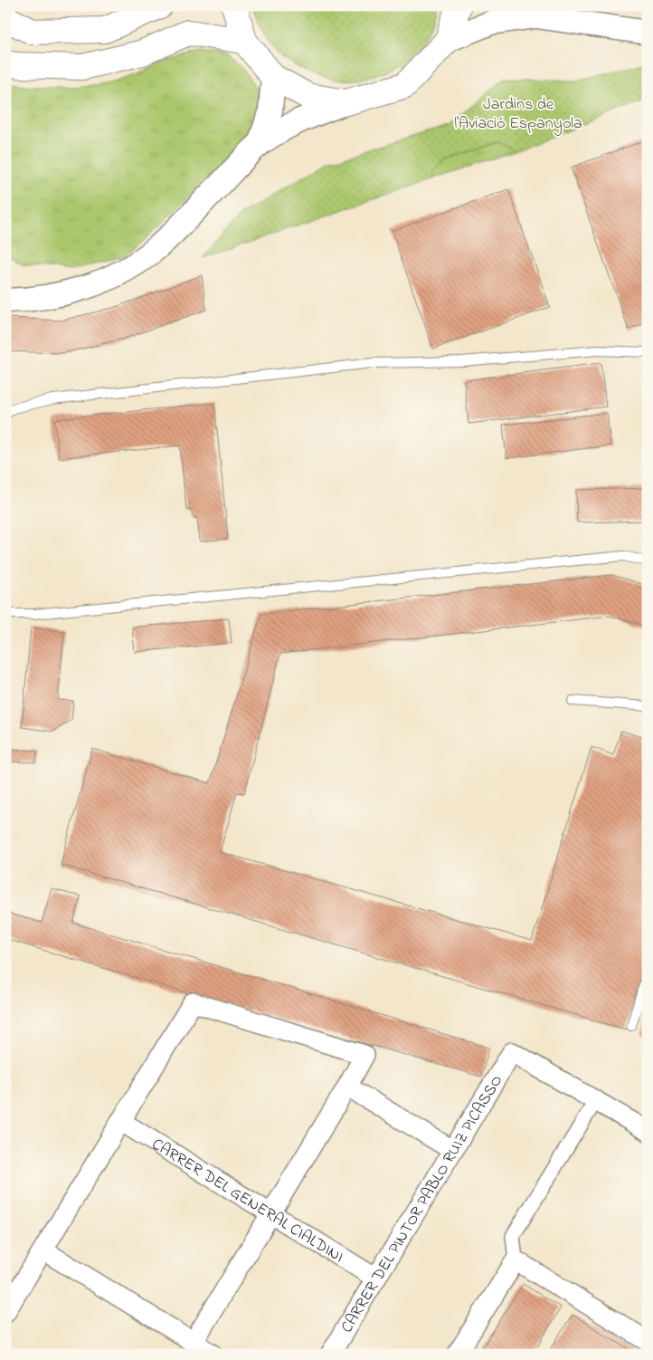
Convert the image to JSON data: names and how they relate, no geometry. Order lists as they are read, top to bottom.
{
  "streets": {
    "street": ["CARRER DEL GENERAL CIALDINI", "CARRER DEL PINTOR PABLO RUIZ PICASSO"]
  },
  "crossings": [
    ["CARRER DEL GENERAL CIALDINI", "CARRER DEL PINTOR PABLO RUIZ PICASSO"]
  ],
  "parks": ["Jardins de l'Aviació Espanyola"]
}
